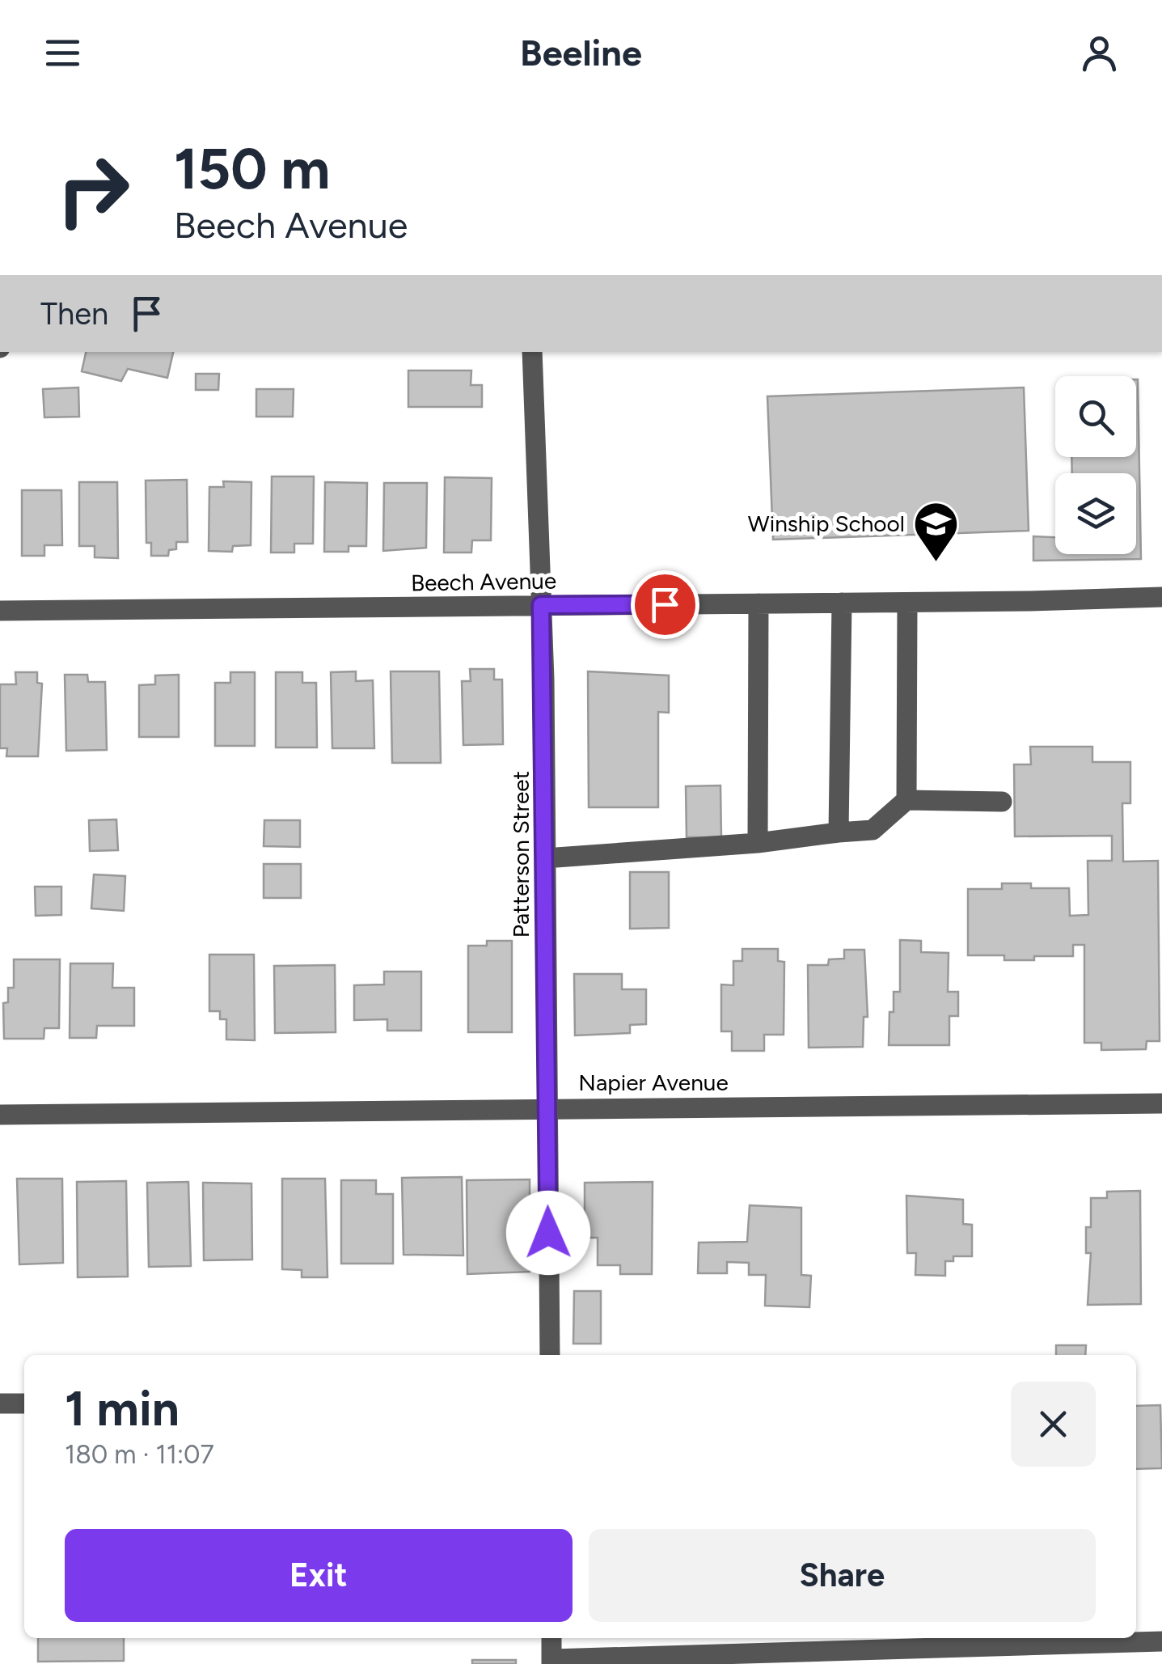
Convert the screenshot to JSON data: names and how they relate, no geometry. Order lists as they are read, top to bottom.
{
  "streets": {
    "street": ["Beech Avenue", "Patterson Street", "Napier Avenue"]
  },
  "crossings": [
    ["Beech Avenue", "Patterson Street"],
    ["Patterson Street", "Napier Avenue"]
  ],
  "places": {
    "school or university": ["Winship School"]
  },
  "page": {
    "header": "Beeline",
    "turn": ["150 m", "Beech Avenue"],
    "then": "Then",
    "heading": ["1 min", "180 m · 11:07"],
    "buttons": ["Exit", "Share"]
  }
}
